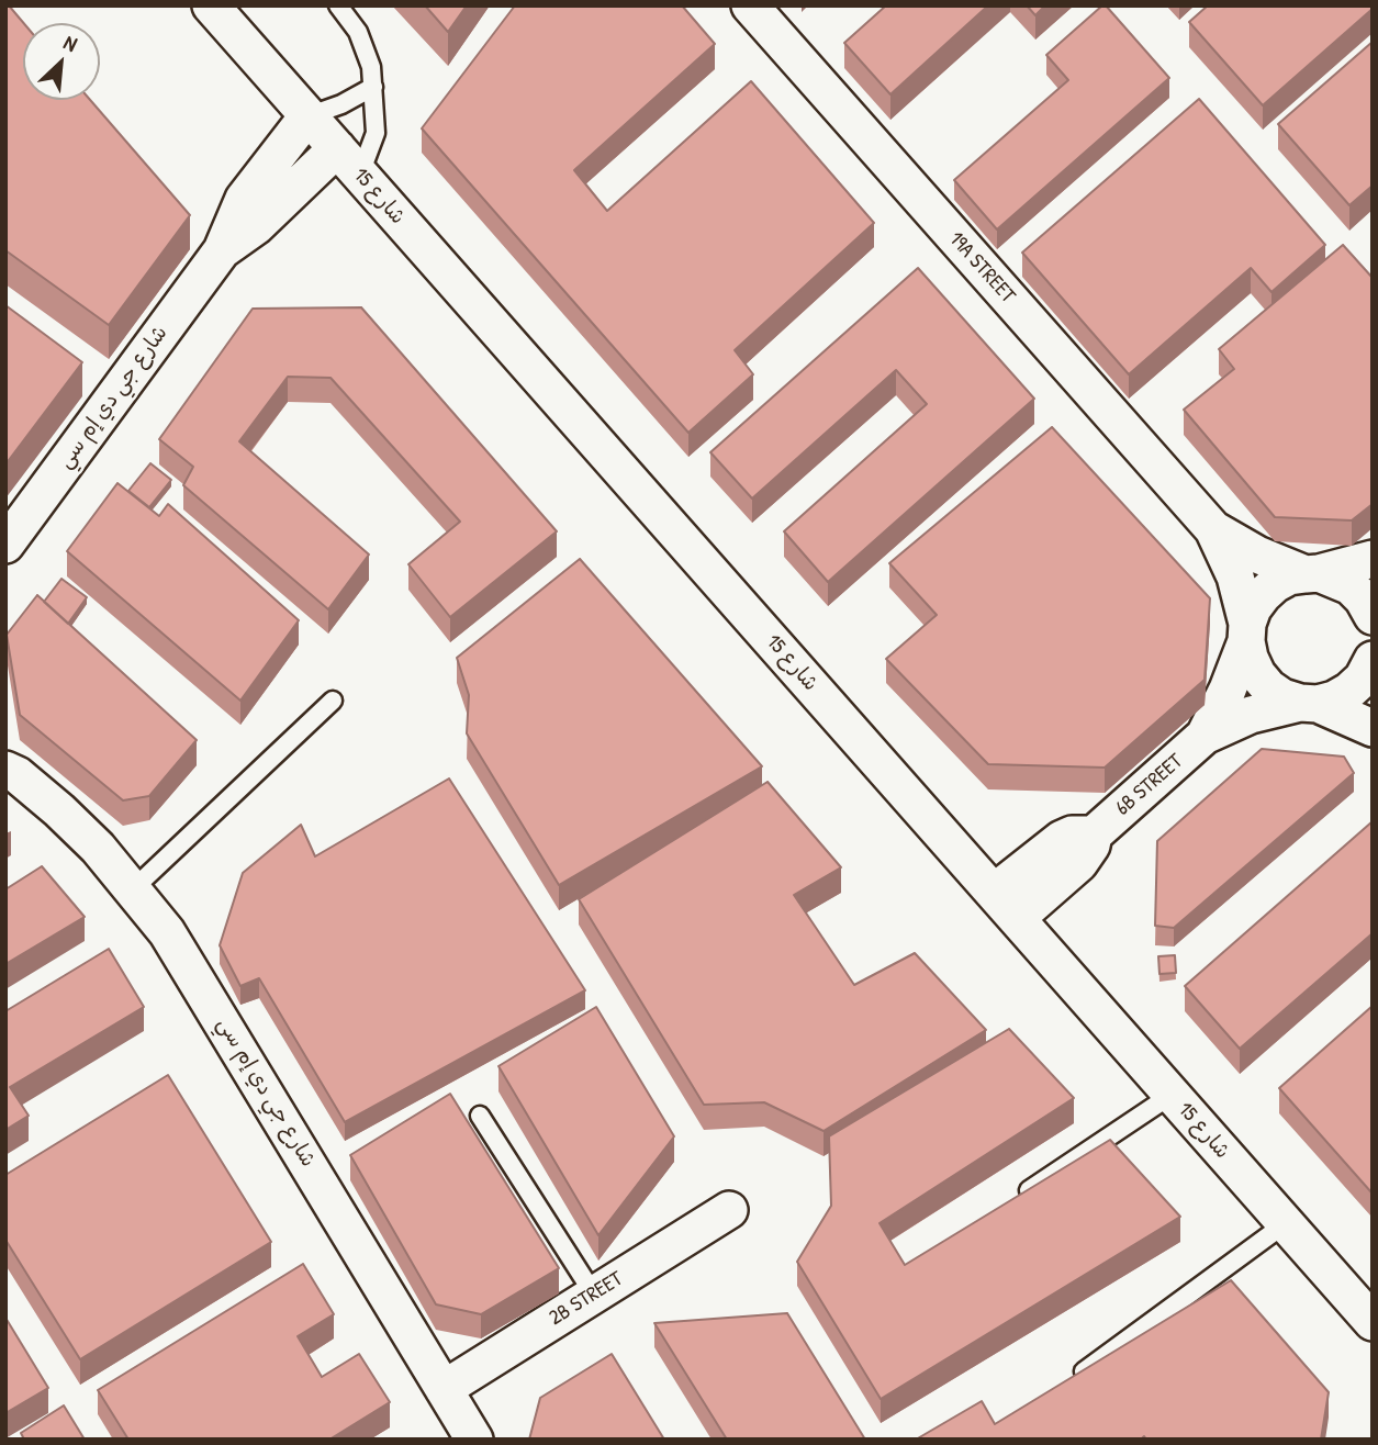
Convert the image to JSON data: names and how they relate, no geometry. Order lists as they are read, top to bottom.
{
  "streets": {
    "street": [
      "شارع 15",
      "19A STREET",
      "شارع جي دي إم سي",
      "6B STREET",
      "2B STREET"
    ]
  },
  "crossings": [
    ["شارع 15", "شارع جي دي إم سي"],
    ["شارع 15", "6B STREET"],
    ["19A STREET", "6B STREET"],
    ["شارع جي دي إم سي", "2B STREET"]
  ],
  "north": "top right"
}
